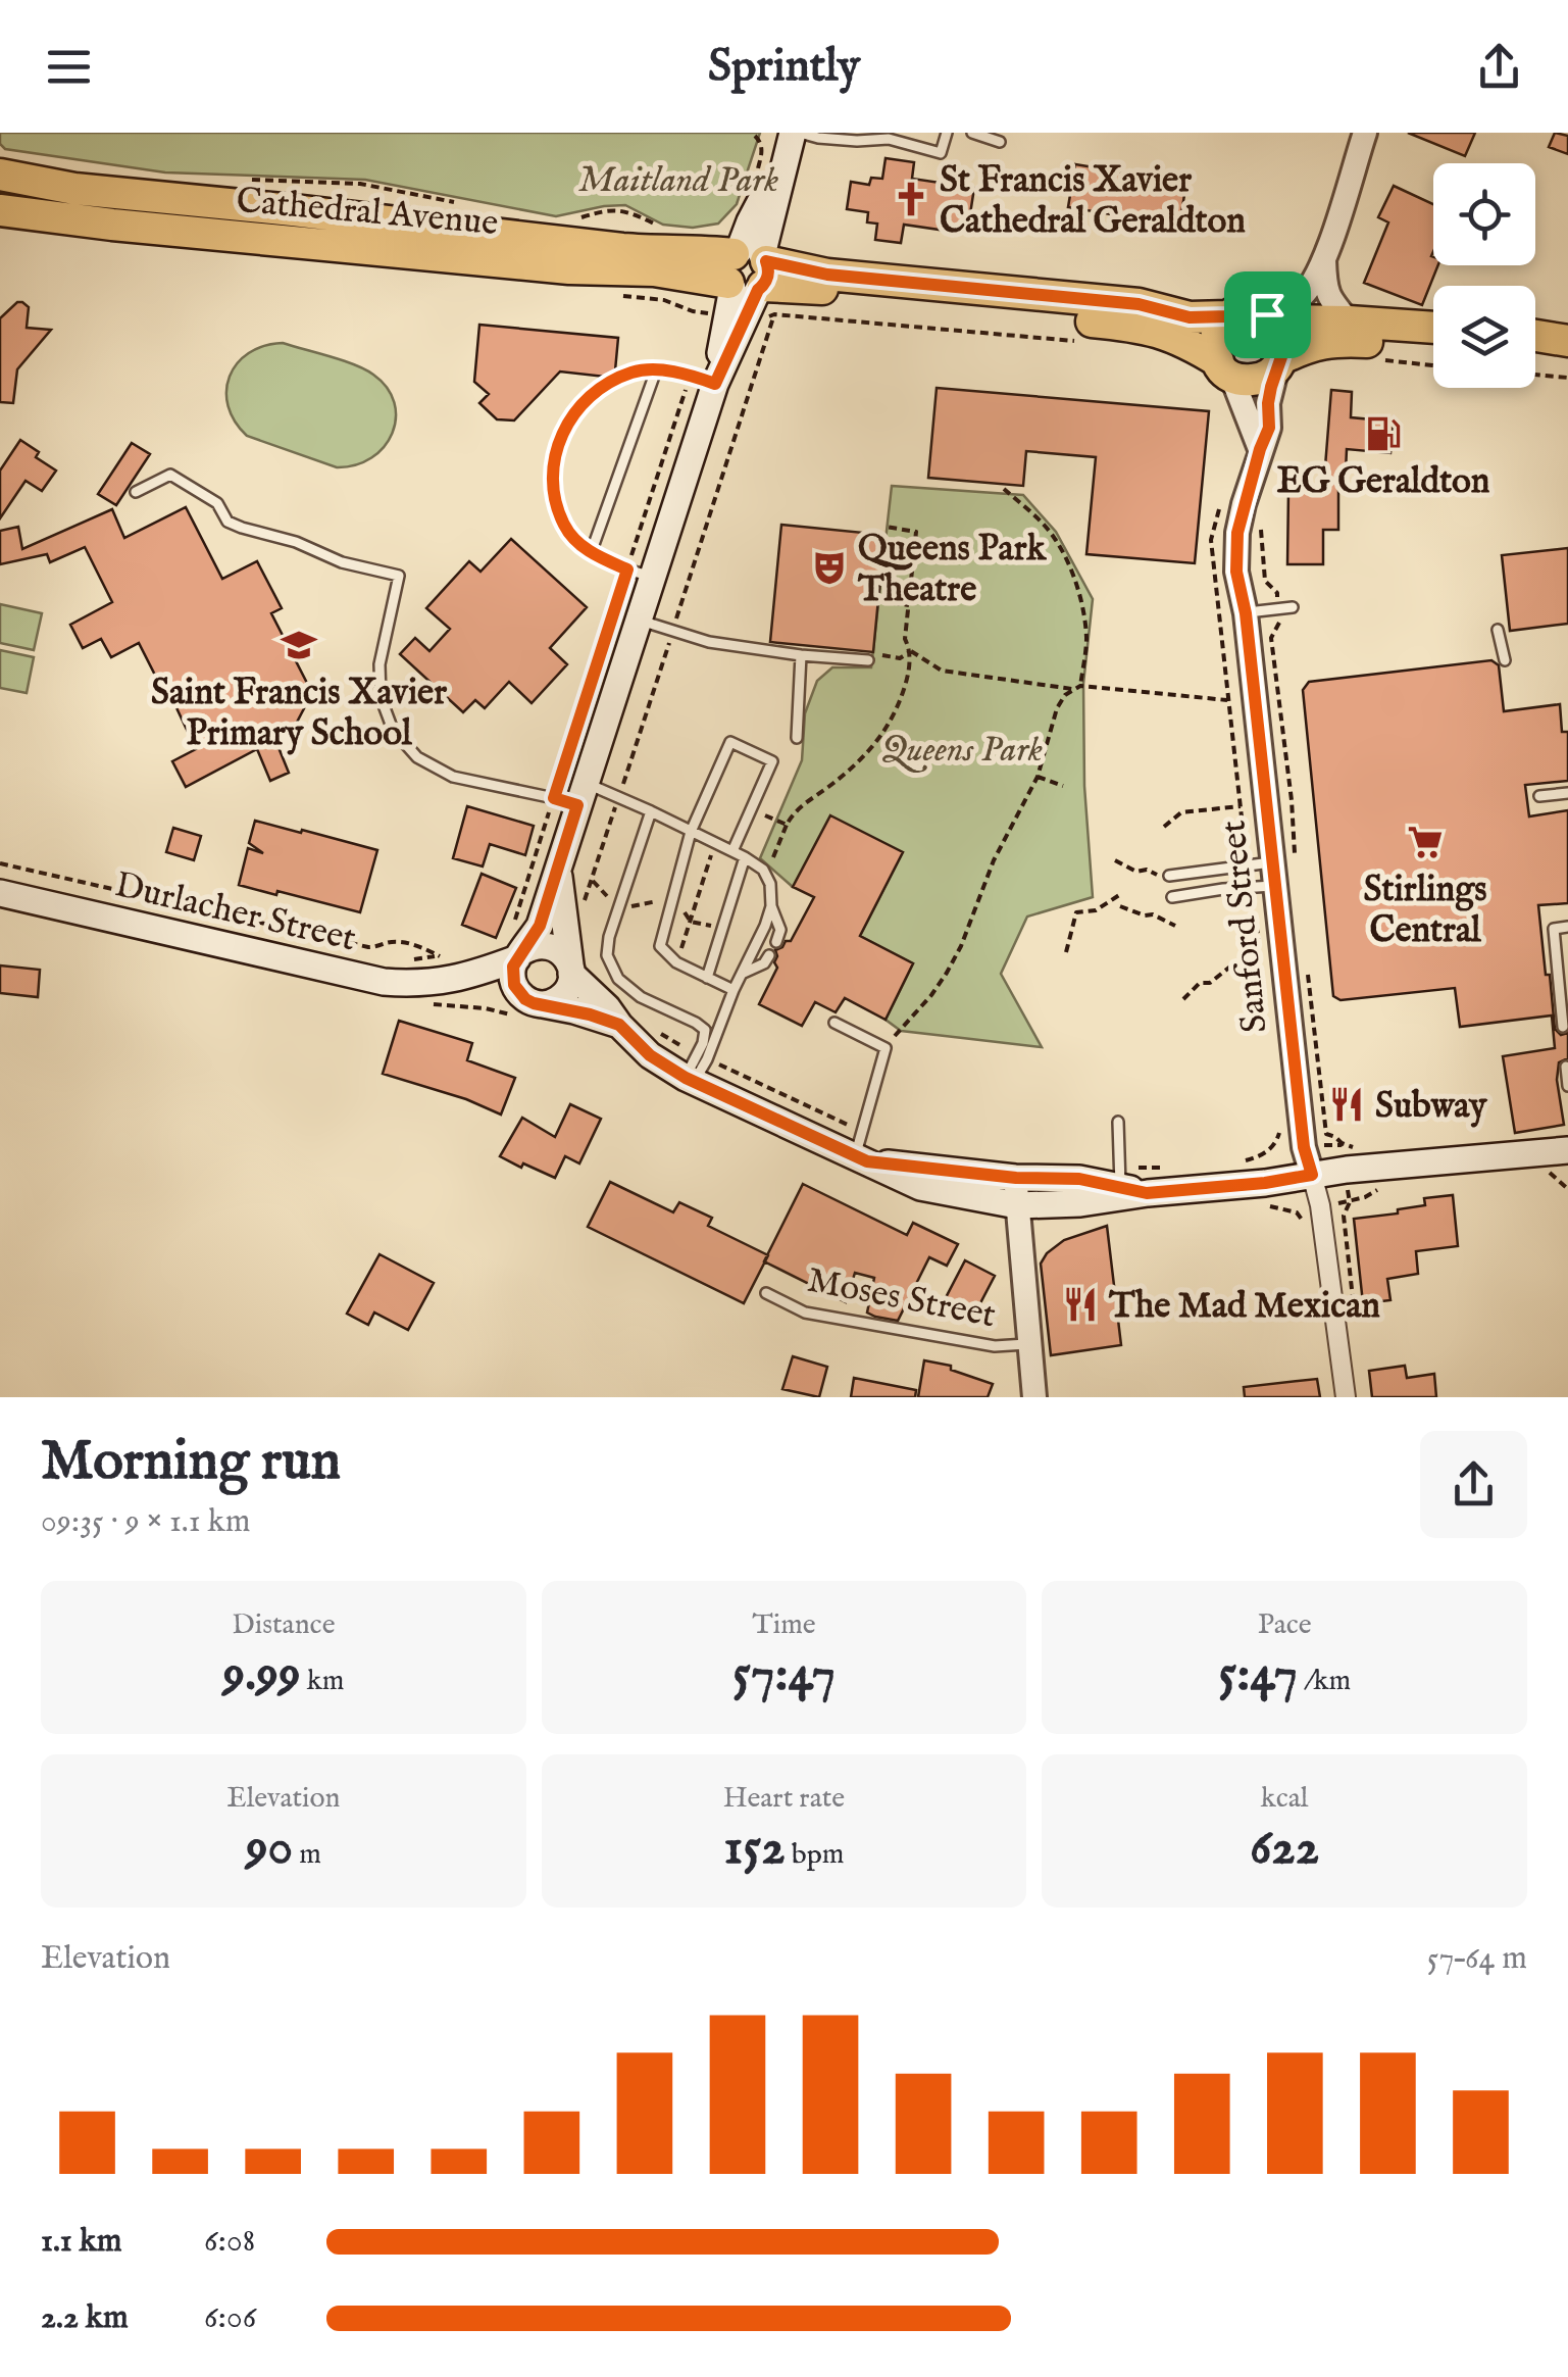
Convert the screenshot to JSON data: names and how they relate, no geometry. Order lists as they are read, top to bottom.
{
  "streets": {
    "main road": ["Cathedral Avenue", "Durlacher Street"],
    "street": ["Sanford Street"],
    "lane": ["Moses Street"]
  },
  "crossings": [
    ["Cathedral Avenue", "Sanford Street"]
  ],
  "parks": ["Maitland Park", "Queens Park"],
  "places": {
    "church": ["St Francis Xavier Cathedral Geraldton"],
    "fuel station": ["EG Geraldton"],
    "theatre": ["Queens Park Theatre"],
    "school or university": ["Saint Francis Xavier Primary School"],
    "supermarket": ["Stirlings Central"],
    "restaurant": ["Subway", "The Mad Mexican"]
  },
  "page": {
    "header": "Sprintly",
    "heading": ["Morning run", "09:35 · 9 × 1.1 km"],
    "stats": [
      ["Distance", "9.99 km"],
      ["Time", "57:47"],
      ["Pace", "5:47 /km"],
      ["Elevation", "90 m"],
      ["Heart rate", "152 bpm"],
      ["kcal", "622"]
    ],
    "chart": ["Elevation", "57–64 m"],
    "list": [
      {
        "name": "1.1 km",
        "note": "6:08"
      },
      {
        "name": "2.2 km",
        "note": "6:06"
      }
    ]
  }
}
